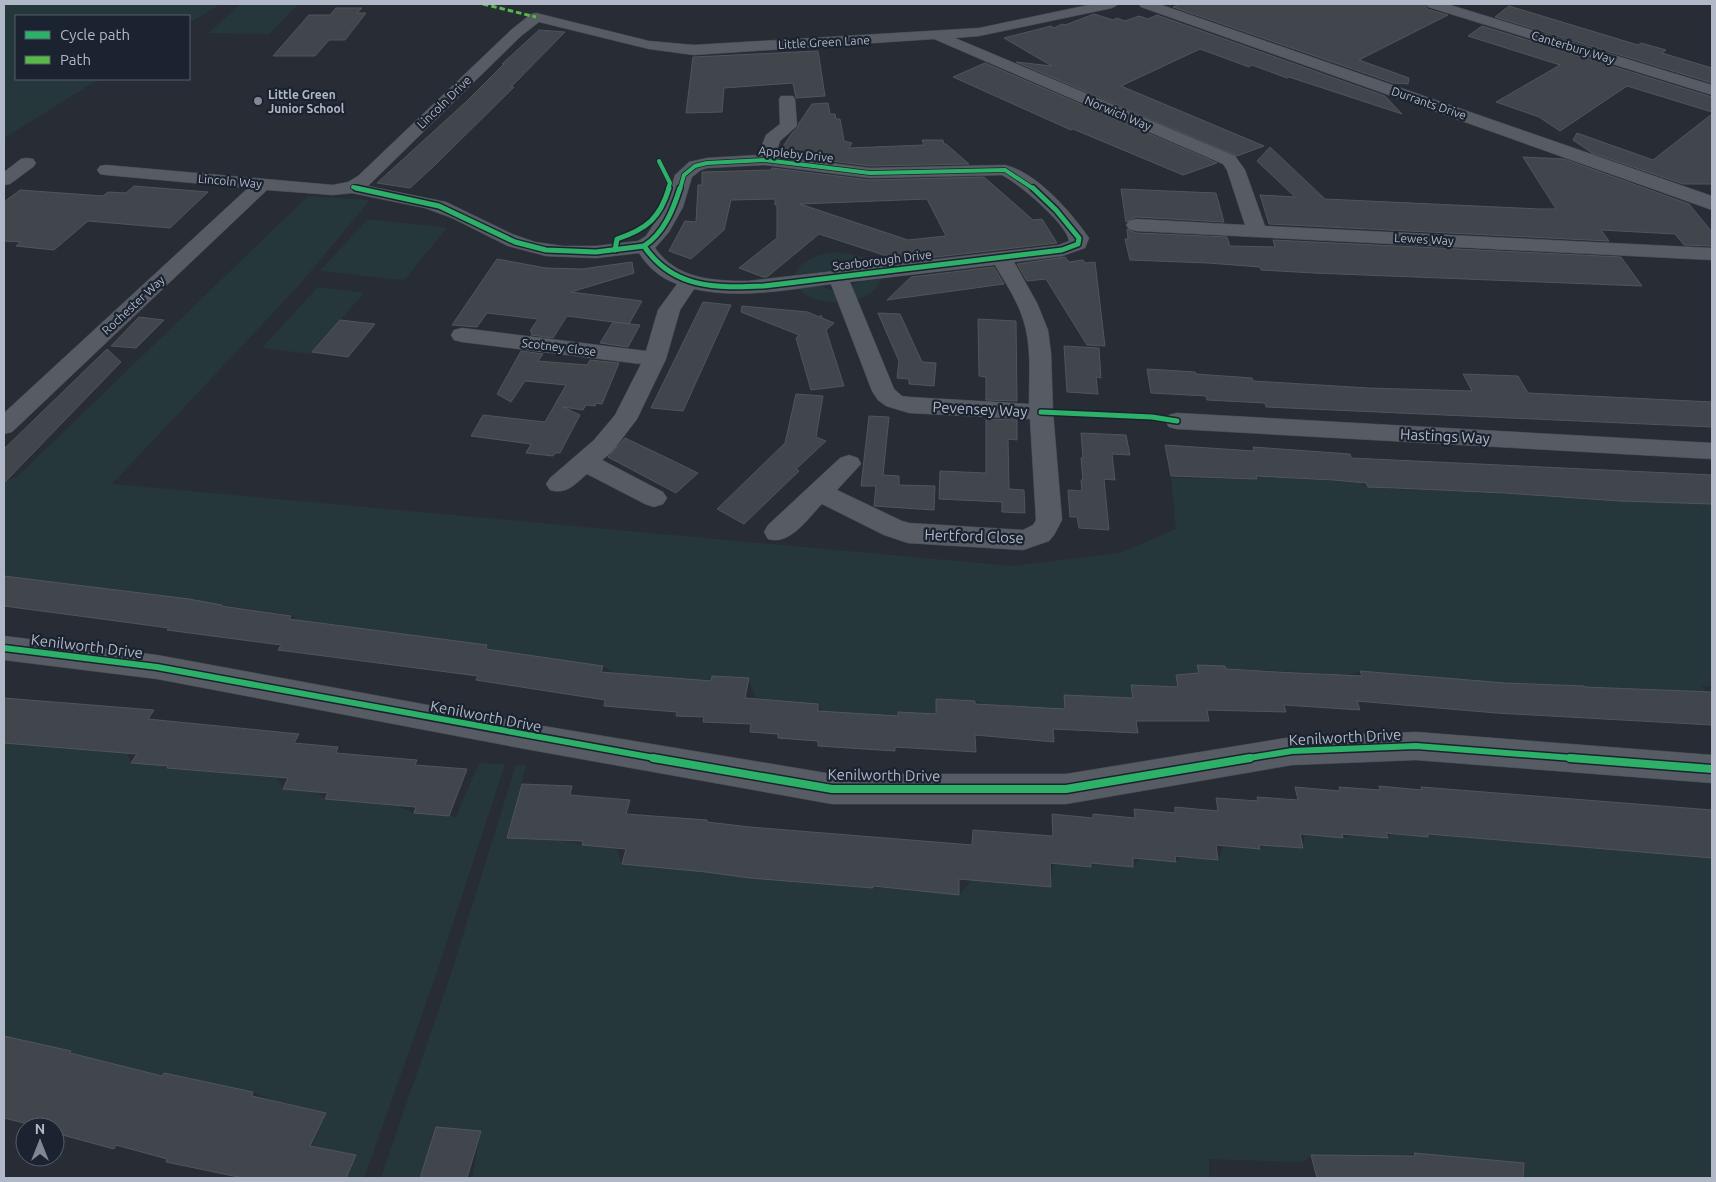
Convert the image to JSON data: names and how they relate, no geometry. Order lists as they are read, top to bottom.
{
  "streets": {
    "street": [
      "Little Green Lane",
      "Canterbury Way",
      "Lincoln Drive",
      "Durrants Drive",
      "Norwich Way",
      "Appleby Drive",
      "Lincoln Way",
      "Lewes Way",
      "Scarborough Drive",
      "Rochester Way",
      "Scotney Close",
      "Pevensey Way",
      "Hastings Way",
      "Hertford Close",
      "Kenilworth Drive"
    ]
  },
  "crossings": [
    ["Little Green Lane", "Lincoln Drive"],
    ["Little Green Lane", "Norwich Way"],
    ["Lincoln Drive", "Lincoln Way"],
    ["Norwich Way", "Lewes Way"],
    ["Appleby Drive", "Scarborough Drive"],
    ["Lincoln Way", "Rochester Way"],
    ["Scarborough Drive", "Pevensey Way"],
    ["Pevensey Way", "Hertford Close"]
  ],
  "places": ["Little Green Junior School"],
  "legend": ["Cycle path", "Path"],
  "north": "top"
}
